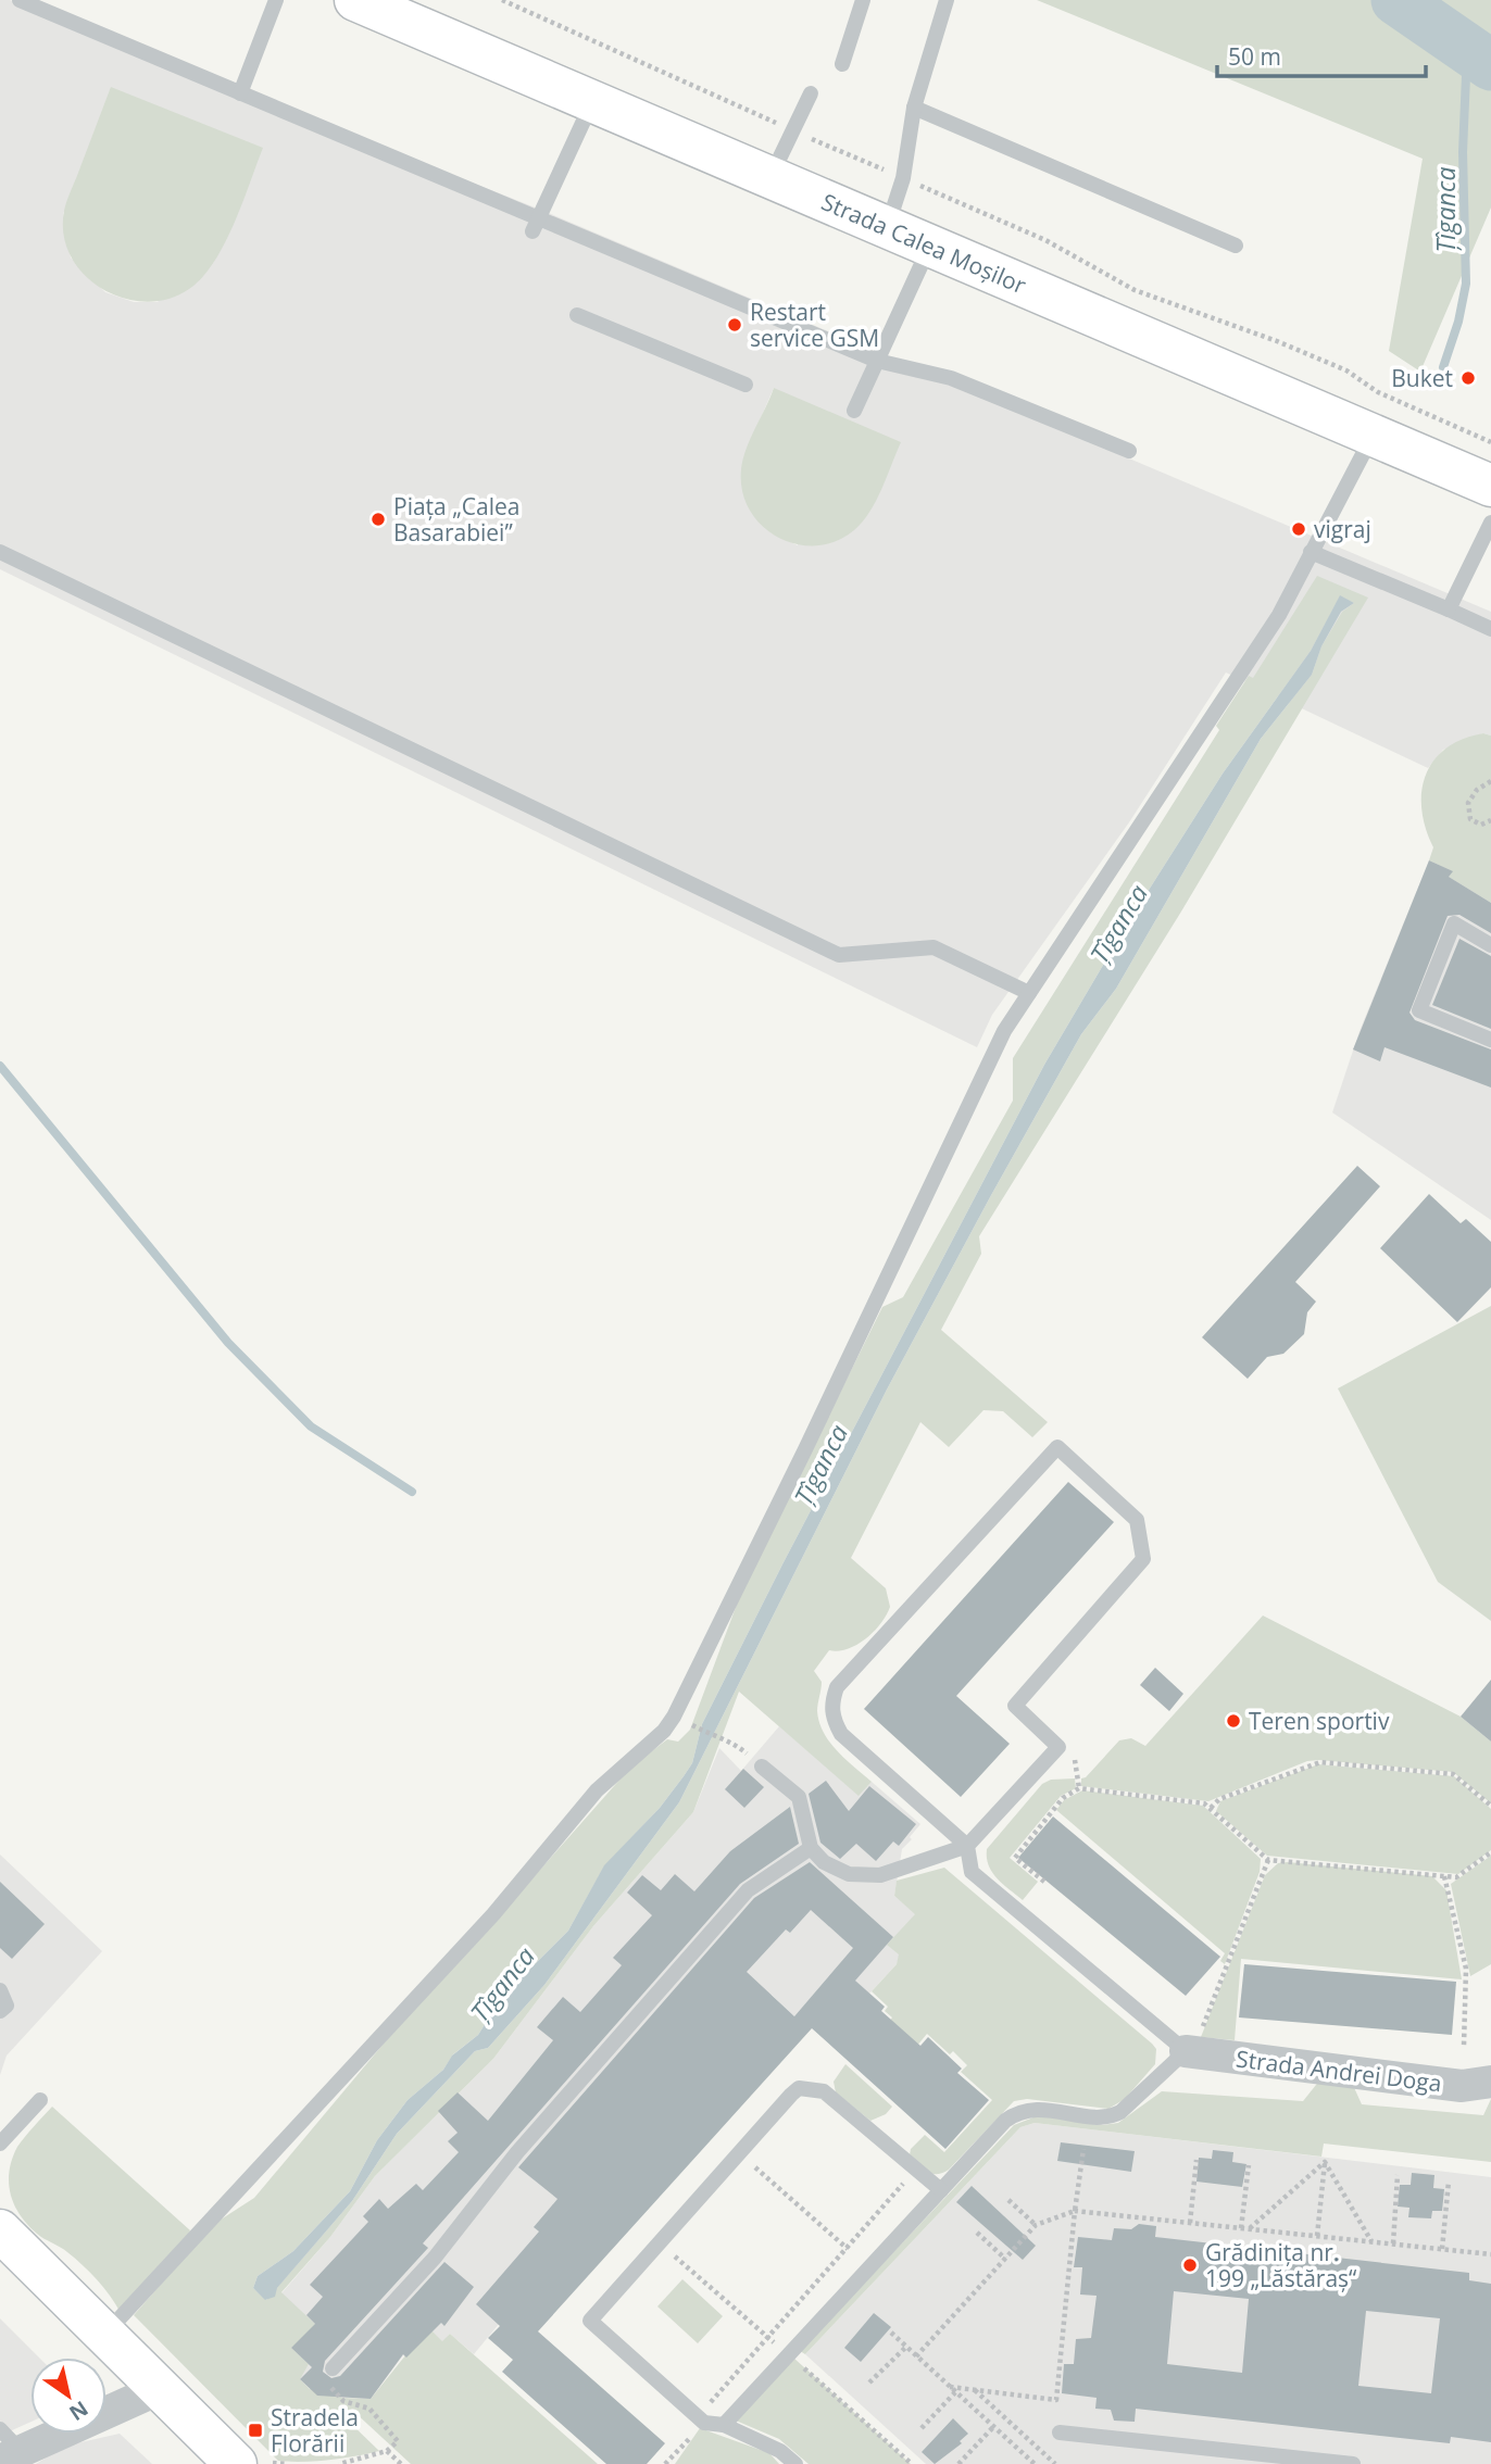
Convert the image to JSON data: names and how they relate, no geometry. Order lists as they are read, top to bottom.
{
  "streets": {
    "main road": ["Strada Calea Moșilor"],
    "street": ["Strada Andrei Doga"]
  },
  "water": ["Țîganca"],
  "places": {
    "other": [
      "Restart service GSM",
      "Buket",
      "Piața „Calea Basarabiei”",
      "vigraj",
      "Teren sportiv",
      "Grădinița nr. 199 „Lăstăraș“"
    ],
    "transit": ["Stradela Florării"]
  },
  "scale_bar": "50 m",
  "north": "bottom right"
}
